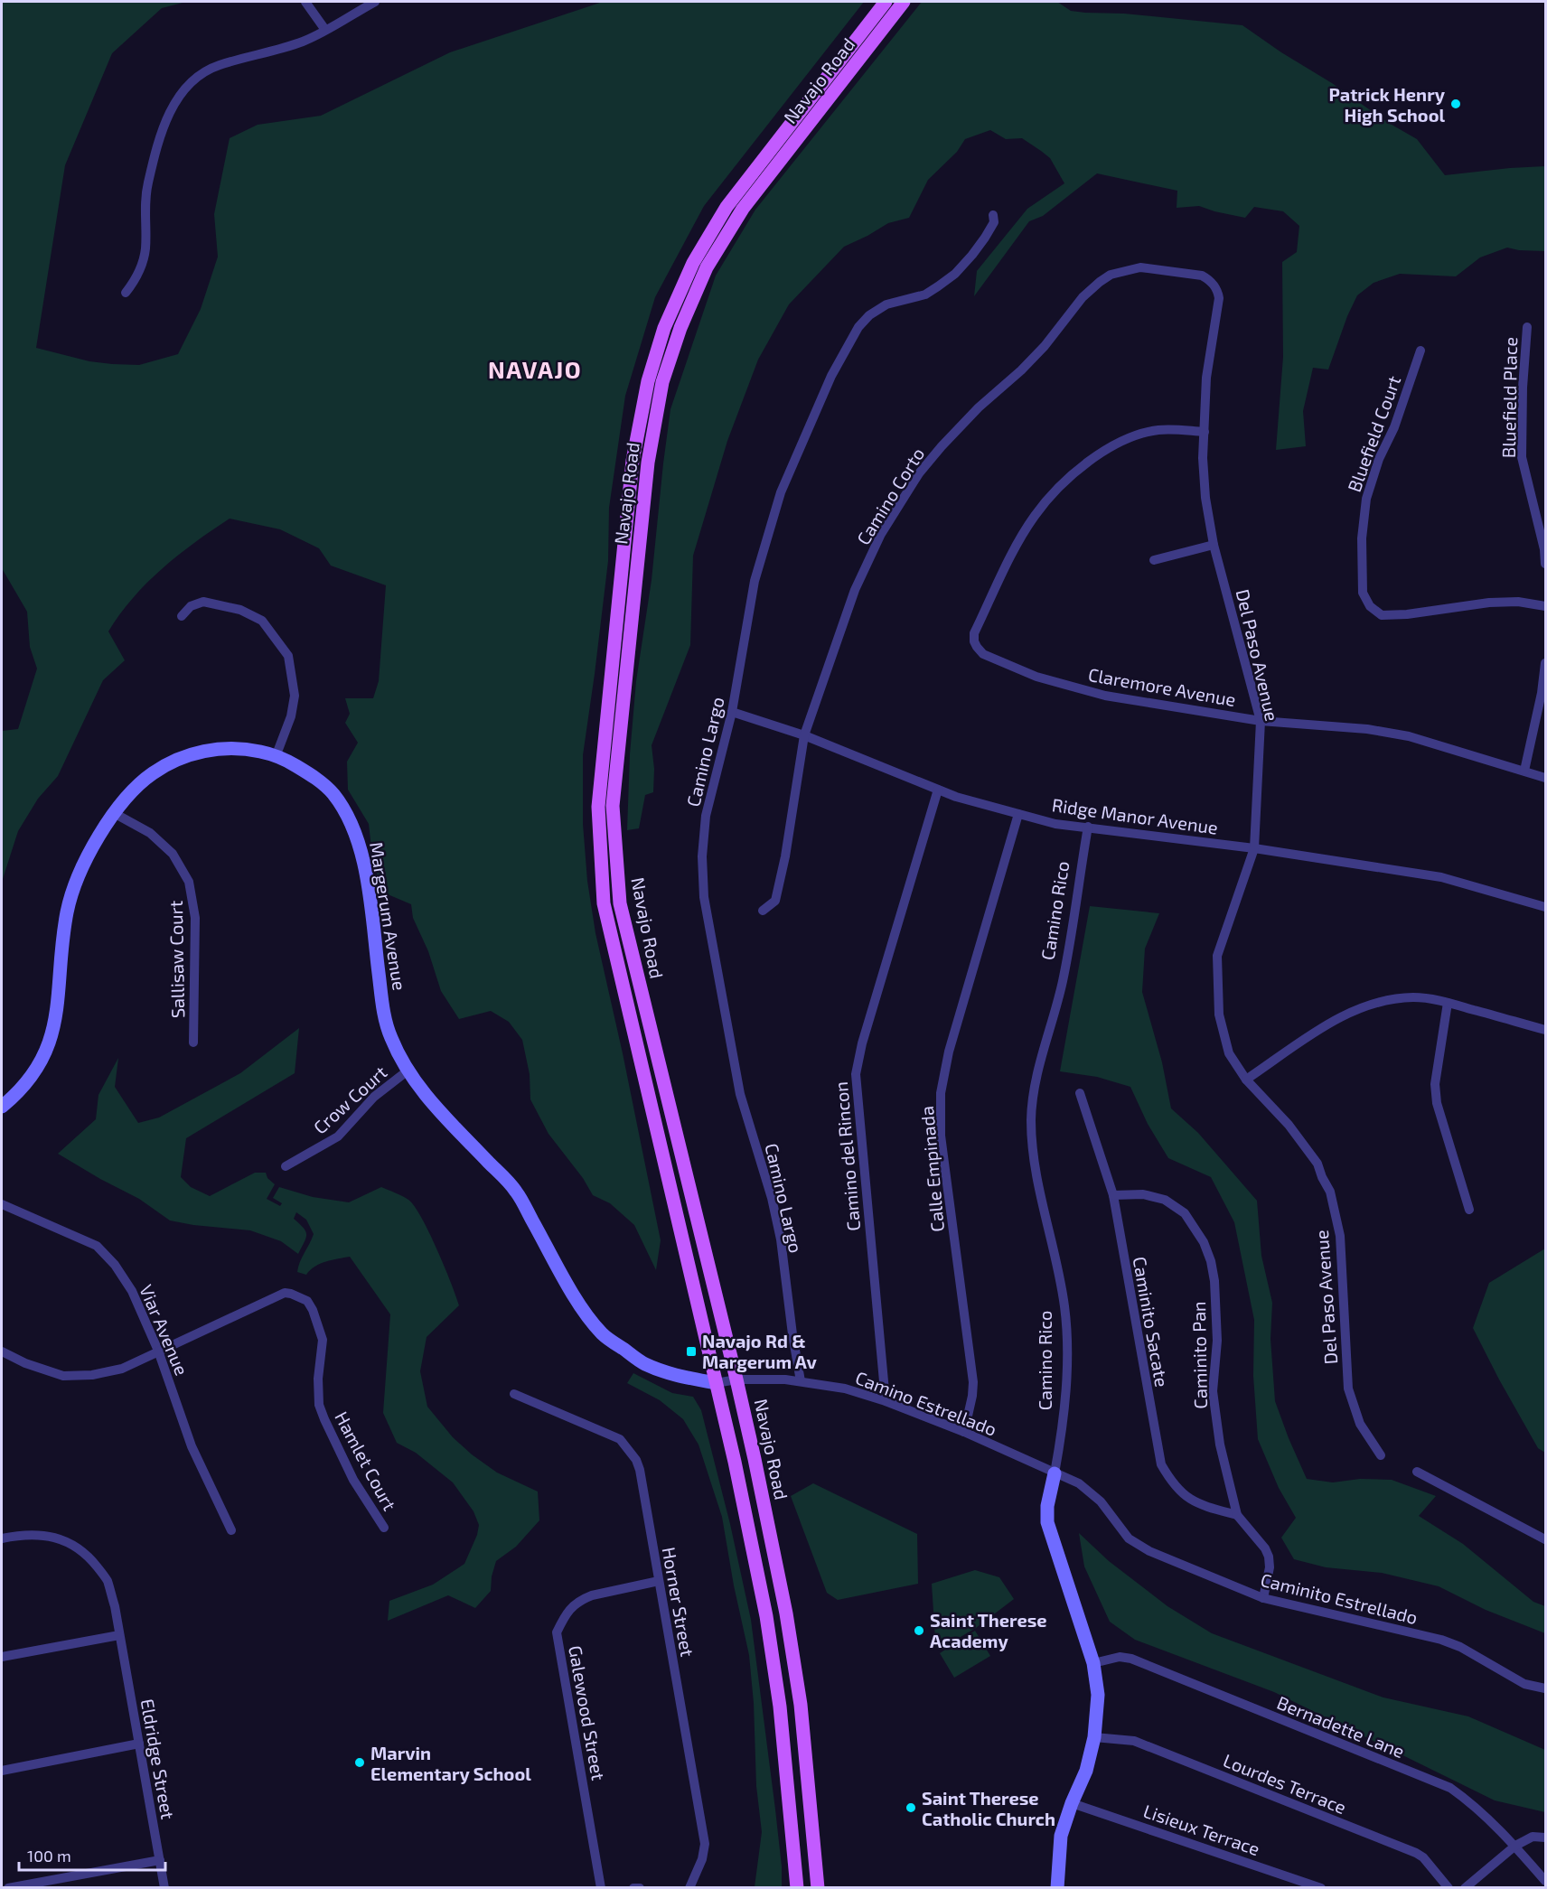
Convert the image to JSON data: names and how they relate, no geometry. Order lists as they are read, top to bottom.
{
  "streets": {
    "main road": ["Navajo Road"],
    "street": [
      "Bluefield Place",
      "Bluefield Court",
      "Camino Corto",
      "Del Paso Avenue",
      "Claremore Avenue",
      "Camino Largo",
      "Ridge Manor Avenue",
      "Camino Rico",
      "Margerum Avenue",
      "Sallisaw Court",
      "Crow Court",
      "Camino del Rincon",
      "Calle Empinada",
      "Caminito Sacate",
      "Viar Avenue",
      "Caminito Pan",
      "Camino Estrellado",
      "Hamlet Court",
      "Caminito Estrellado",
      "Horner Street",
      "Galewood Street",
      "Bernadette Lane",
      "Eldridge Street",
      "Lourdes Terrace",
      "Lisieux Terrace"
    ]
  },
  "crossings": [
    ["Navajo Road", "Margerum Avenue"],
    ["Navajo Road", "Camino Estrellado"],
    ["Camino Corto", "Del Paso Avenue"],
    ["Camino Corto", "Ridge Manor Avenue"],
    ["Del Paso Avenue", "Claremore Avenue"],
    ["Del Paso Avenue", "Ridge Manor Avenue"],
    ["Camino Largo", "Ridge Manor Avenue"],
    ["Camino Largo", "Camino Estrellado"],
    ["Ridge Manor Avenue", "Camino Rico"],
    ["Ridge Manor Avenue", "Camino del Rincon"],
    ["Ridge Manor Avenue", "Calle Empinada"],
    ["Camino Rico", "Camino Estrellado"],
    ["Camino Rico", "Caminito Estrellado"],
    ["Camino Rico", "Bernadette Lane"],
    ["Camino Rico", "Lourdes Terrace"],
    ["Camino Rico", "Lisieux Terrace"],
    ["Margerum Avenue", "Sallisaw Court"],
    ["Margerum Avenue", "Crow Court"],
    ["Margerum Avenue", "Camino Estrellado"],
    ["Camino del Rincon", "Camino Estrellado"],
    ["Calle Empinada", "Camino Estrellado"],
    ["Caminito Sacate", "Caminito Pan"],
    ["Viar Avenue", "Hamlet Court"],
    ["Caminito Pan", "Caminito Estrellado"],
    ["Camino Estrellado", "Caminito Estrellado"],
    ["Horner Street", "Galewood Street"]
  ],
  "districts": ["NAVAJO"],
  "places": {
    "other": [
      "Patrick Henry High School",
      "Saint Therese Academy",
      "Marvin Elementary School",
      "Saint Therese Catholic Church"
    ],
    "transit": ["Navajo Rd & Margerum Av"]
  },
  "scale_bar": "100 m"
}
